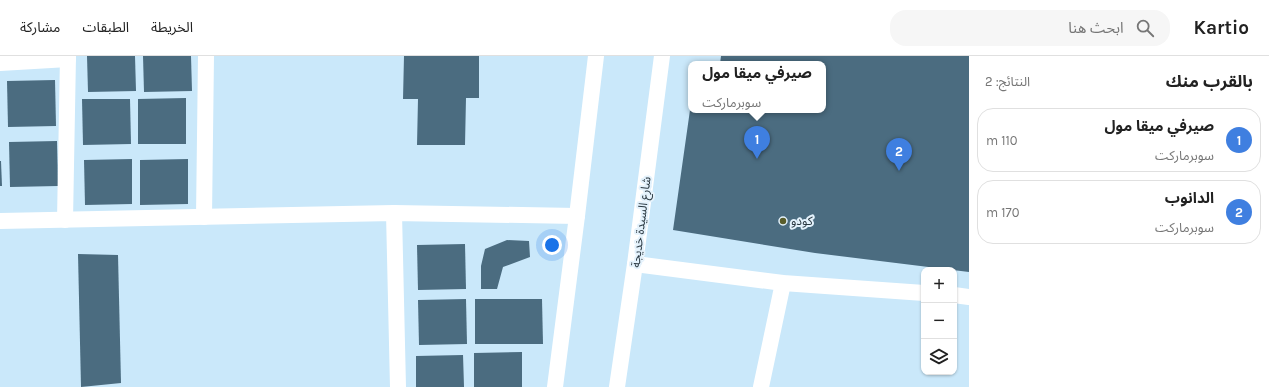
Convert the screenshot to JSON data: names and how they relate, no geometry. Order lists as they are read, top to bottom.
{
  "streets": {
    "street": ["شارع السيدة خديجة"]
  },
  "places": ["كودو"],
  "page": {
    "header": "Kartio",
    "search": "ابحث هنا",
    "nav": ["الخريطة", "الطبقات", "مشاركة"],
    "heading": ["بالقرب منك", "النتائج: 2"],
    "popup": ["صيرفي ميقا مول", "سوبرماركت"],
    "list": [
      {
        "mark": "1",
        "name": "صيرفي ميقا مول",
        "note": "سوبرماركت",
        "value": "110 m"
      },
      {
        "mark": "2",
        "name": "الدانوب",
        "note": "سوبرماركت",
        "value": "170 m"
      }
    ],
    "pins": ["1", "2"],
    "map_buttons": ["+", "−"]
  }
}
